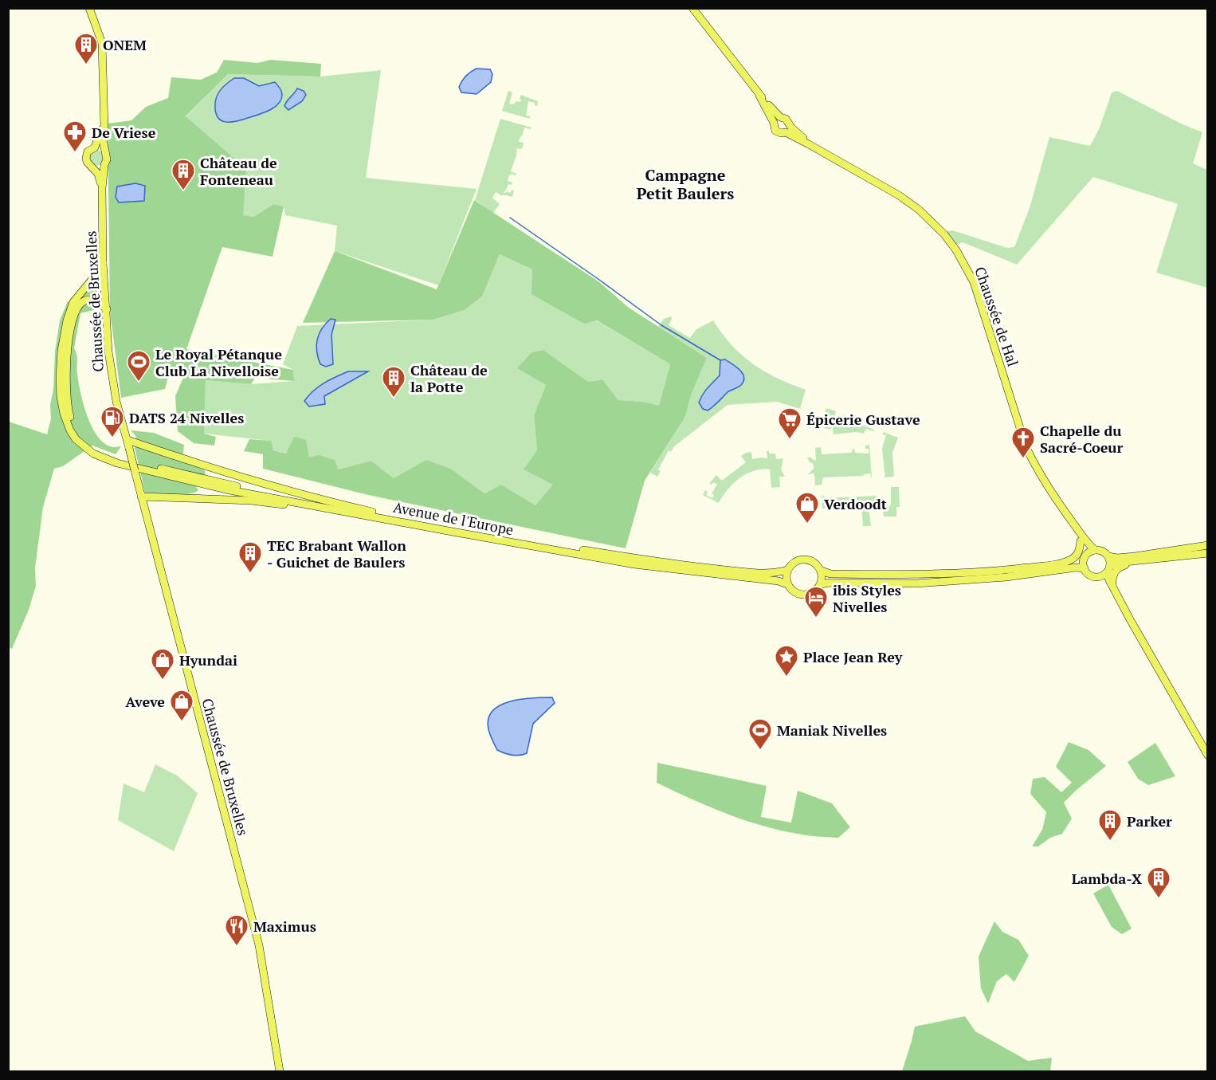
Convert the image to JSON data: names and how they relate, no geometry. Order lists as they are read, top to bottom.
{
  "streets": {
    "main road": ["Chaussée de Bruxelles", "Chaussée de Hal", "Avenue de l'Europe"]
  },
  "districts": ["Campagne Petit Baulers"],
  "places": {
    "building": [
      "ONEM",
      "Château de Fonteneau",
      "Château de la Potte",
      "TEC Brabant Wallon - Guichet de Baulers",
      "Parker",
      "Lambda-X"
    ],
    "pharmacy": ["De Vriese"],
    "sports": ["Le Royal Pétanque Club La Nivelloise", "Maniak Nivelles"],
    "fuel station": ["DATS 24 Nivelles"],
    "supermarket": ["Épicerie Gustave"],
    "church": ["Chapelle du Sacré-Coeur"],
    "shop": ["Verdoodt", "Hyundai", "Aveve"],
    "hotel": ["ibis Styles Nivelles"],
    "place": ["Place Jean Rey"],
    "restaurant": ["Maximus"]
  }
}
